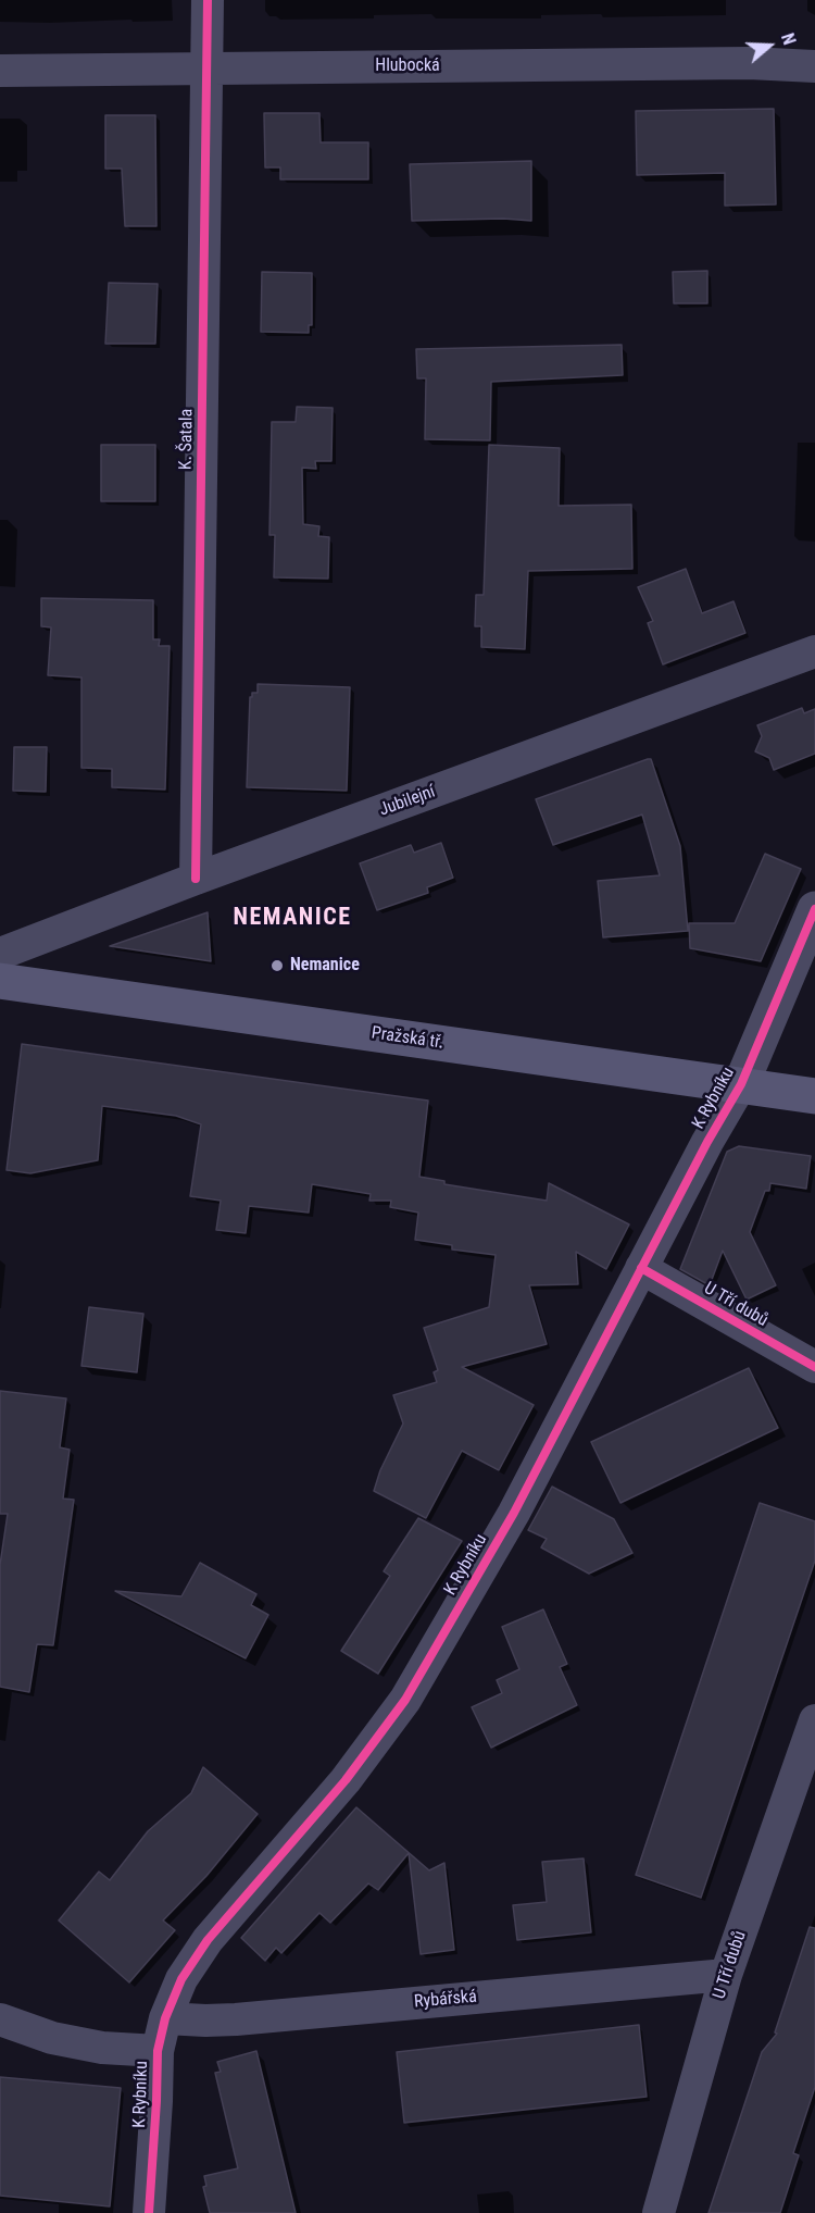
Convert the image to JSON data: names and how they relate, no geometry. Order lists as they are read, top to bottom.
{
  "streets": {
    "main road": ["Pražská tř."],
    "street": [
      "Hlubocká",
      "K. Šatala",
      "Jubilejní",
      "K Rybníku",
      "U Tří dubů",
      "Rybářská"
    ]
  },
  "crossings": [
    ["Hlubocká", "K. Šatala"],
    ["K. Šatala", "Jubilejní"],
    ["Pražská tř.", "K Rybníku"],
    ["K Rybníku", "U Tří dubů"],
    ["K Rybníku", "Rybářská"],
    ["U Tří dubů", "Rybářská"]
  ],
  "districts": ["NEMANICE"],
  "places": ["Nemanice"],
  "north": "right"
}
